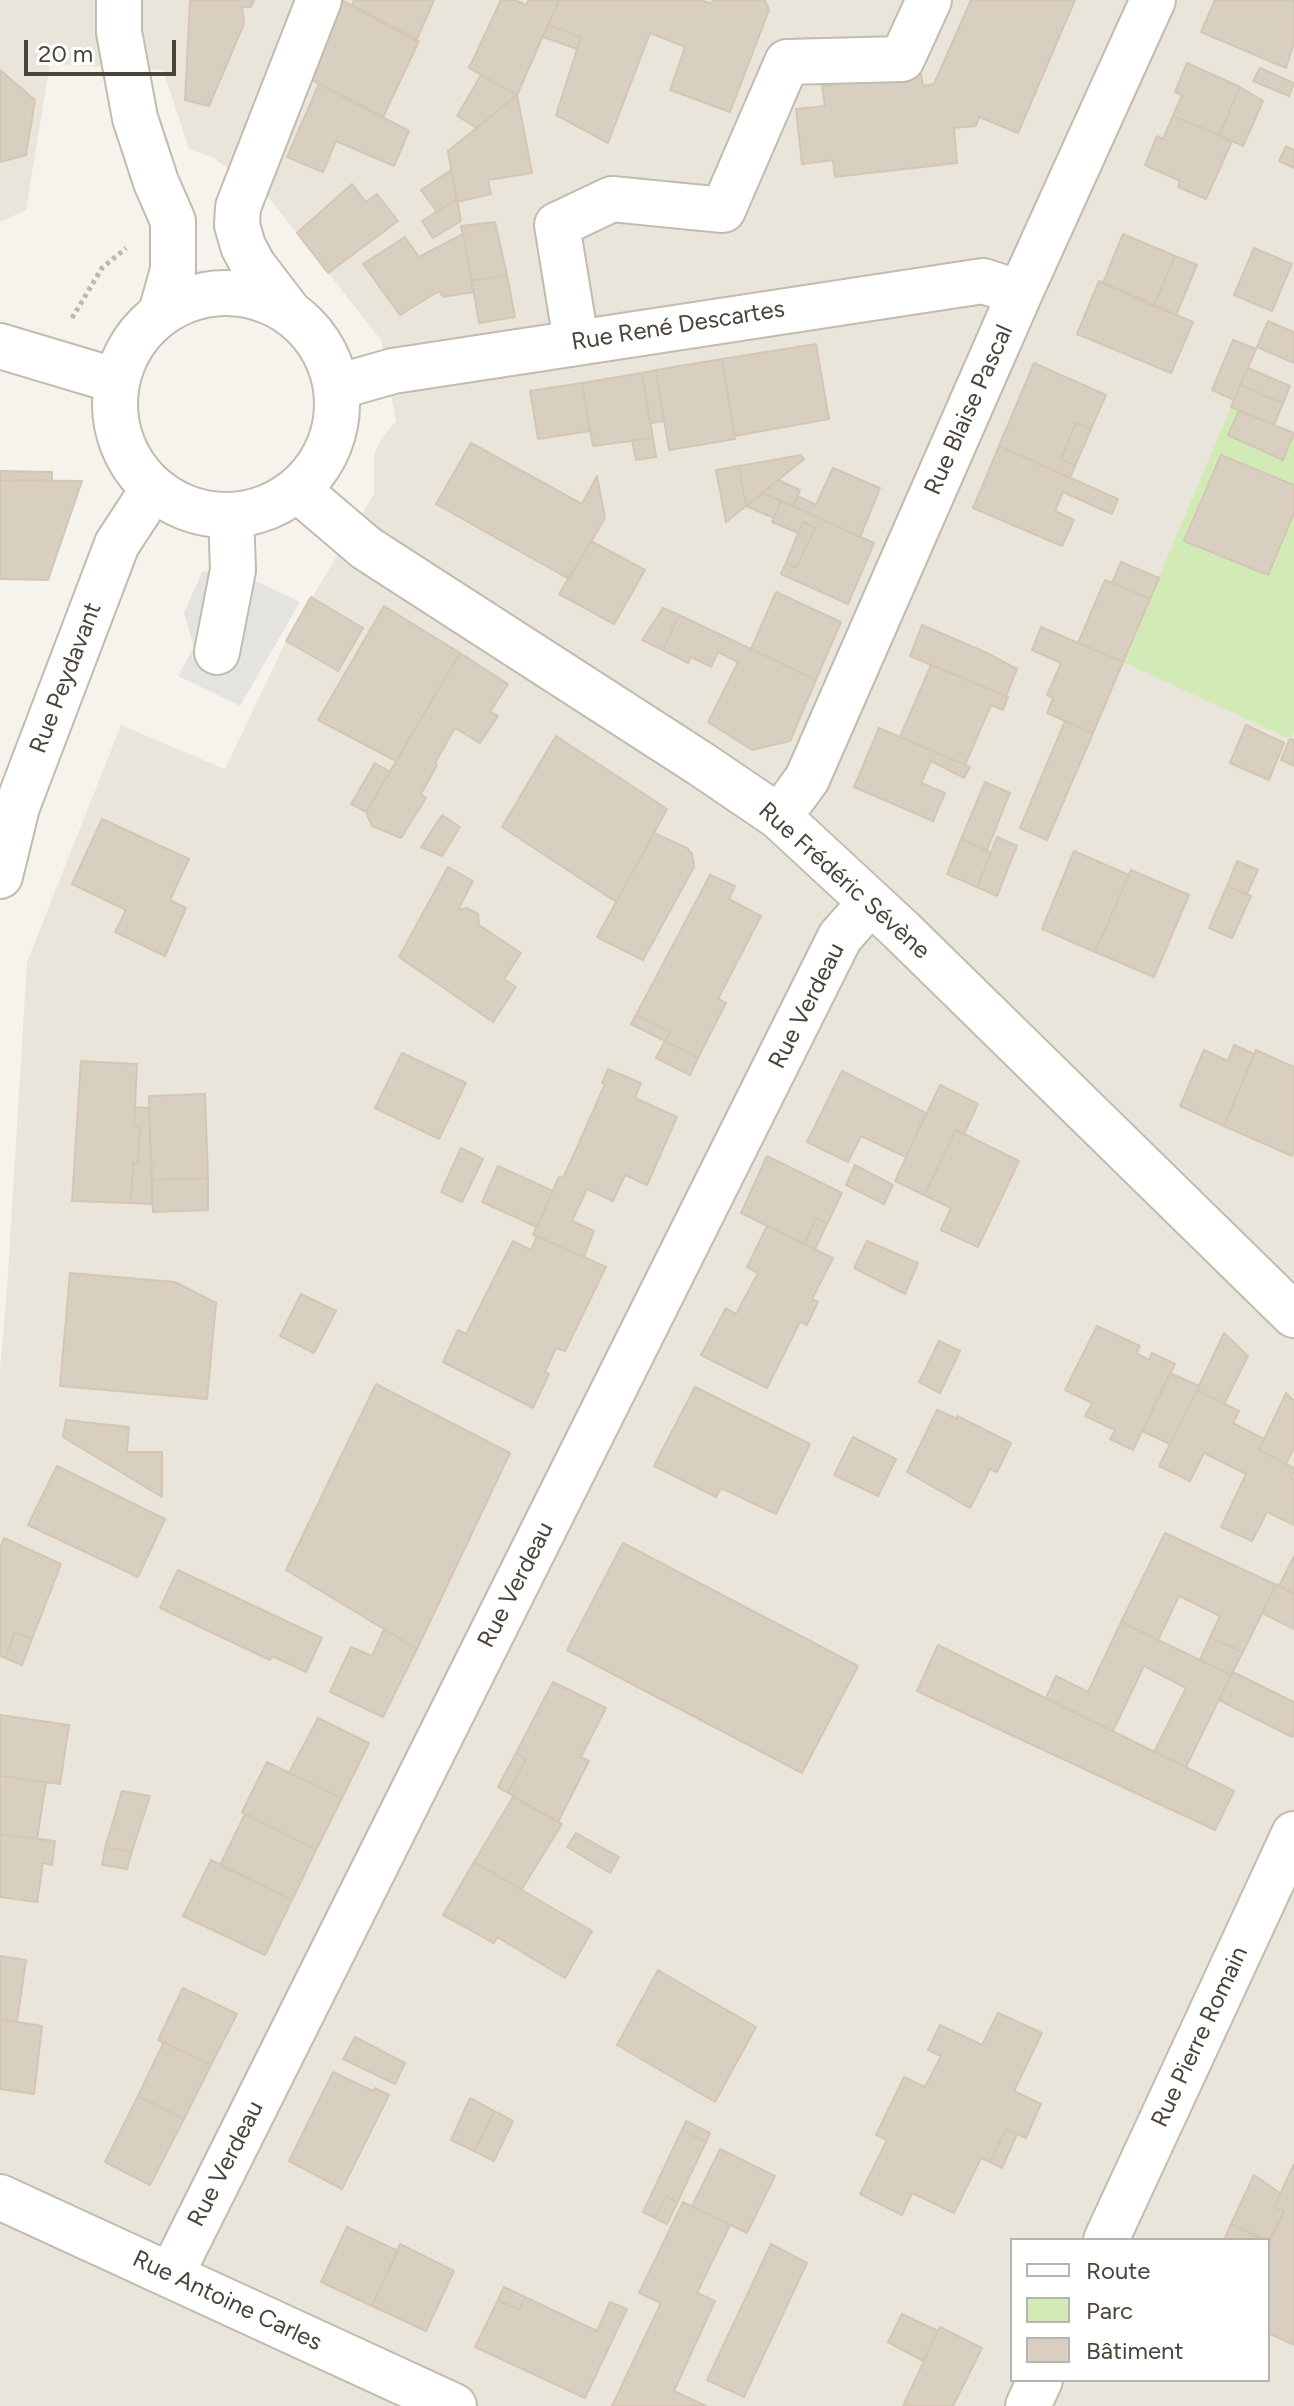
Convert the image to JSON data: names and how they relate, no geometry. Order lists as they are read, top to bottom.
{
  "streets": {
    "street": [
      "Rue René Descartes",
      "Rue Blaise Pascal",
      "Rue Peydavant",
      "Rue Frédéric Sévène",
      "Rue Verdeau",
      "Rue Pierre Romain",
      "Rue Antoine Carles"
    ]
  },
  "crossings": [
    ["Rue René Descartes", "Rue Blaise Pascal"],
    ["Rue René Descartes", "Rue Peydavant"],
    ["Rue René Descartes", "Rue Frédéric Sévène"],
    ["Rue Blaise Pascal", "Rue Frédéric Sévène"],
    ["Rue Peydavant", "Rue Frédéric Sévène"],
    ["Rue Frédéric Sévène", "Rue Verdeau"],
    ["Rue Verdeau", "Rue Antoine Carles"]
  ],
  "legend": ["Route", "Parc", "Bâtiment"],
  "scale_bar": "20 m"
}
